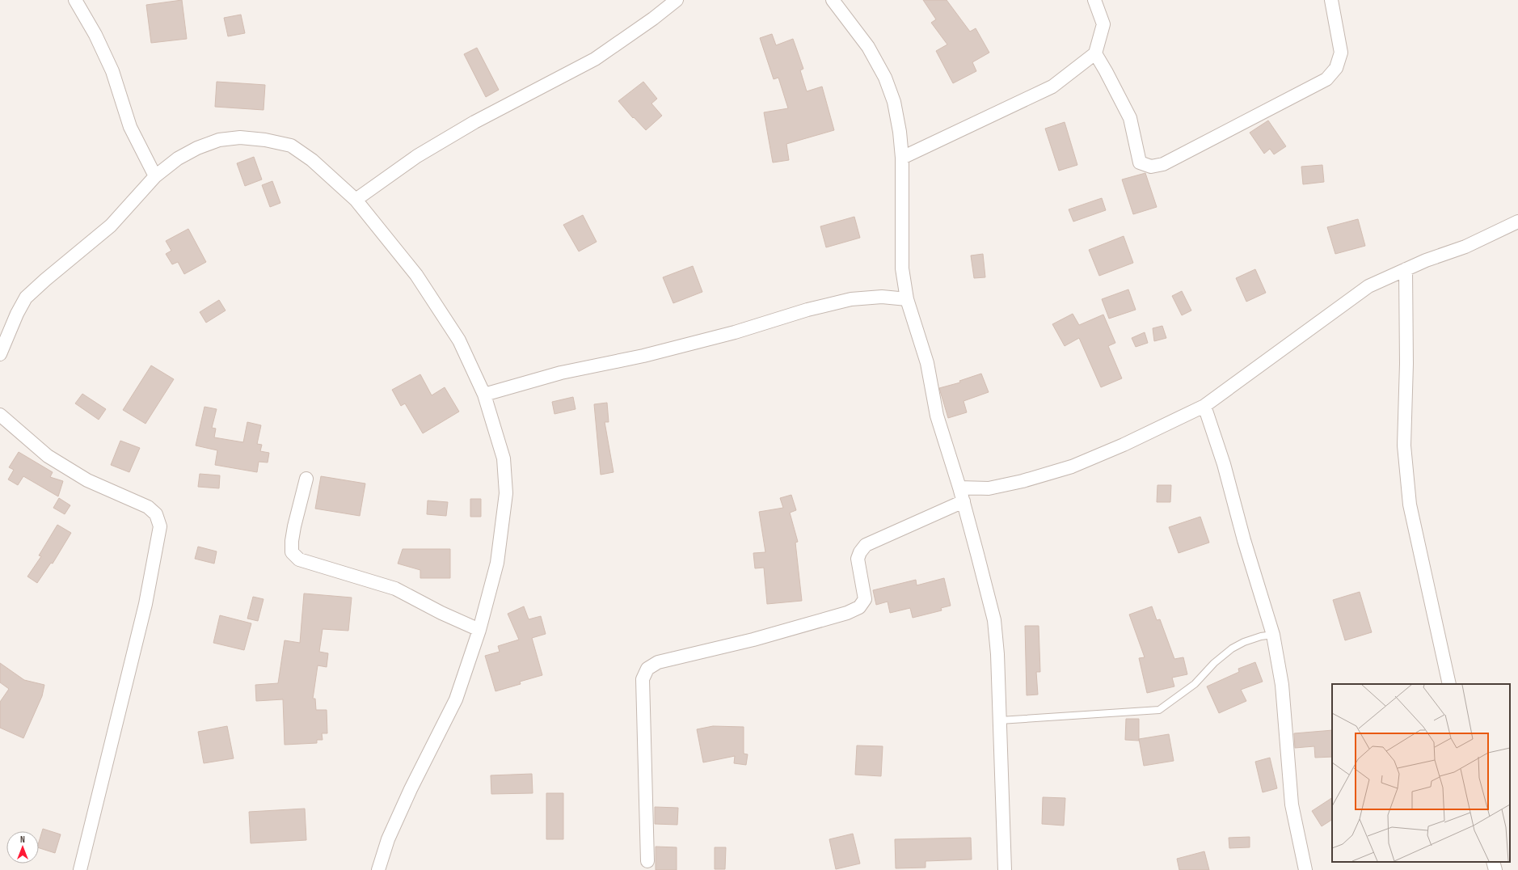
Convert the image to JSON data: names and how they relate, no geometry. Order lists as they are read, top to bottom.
{
  "north": "top"
}
